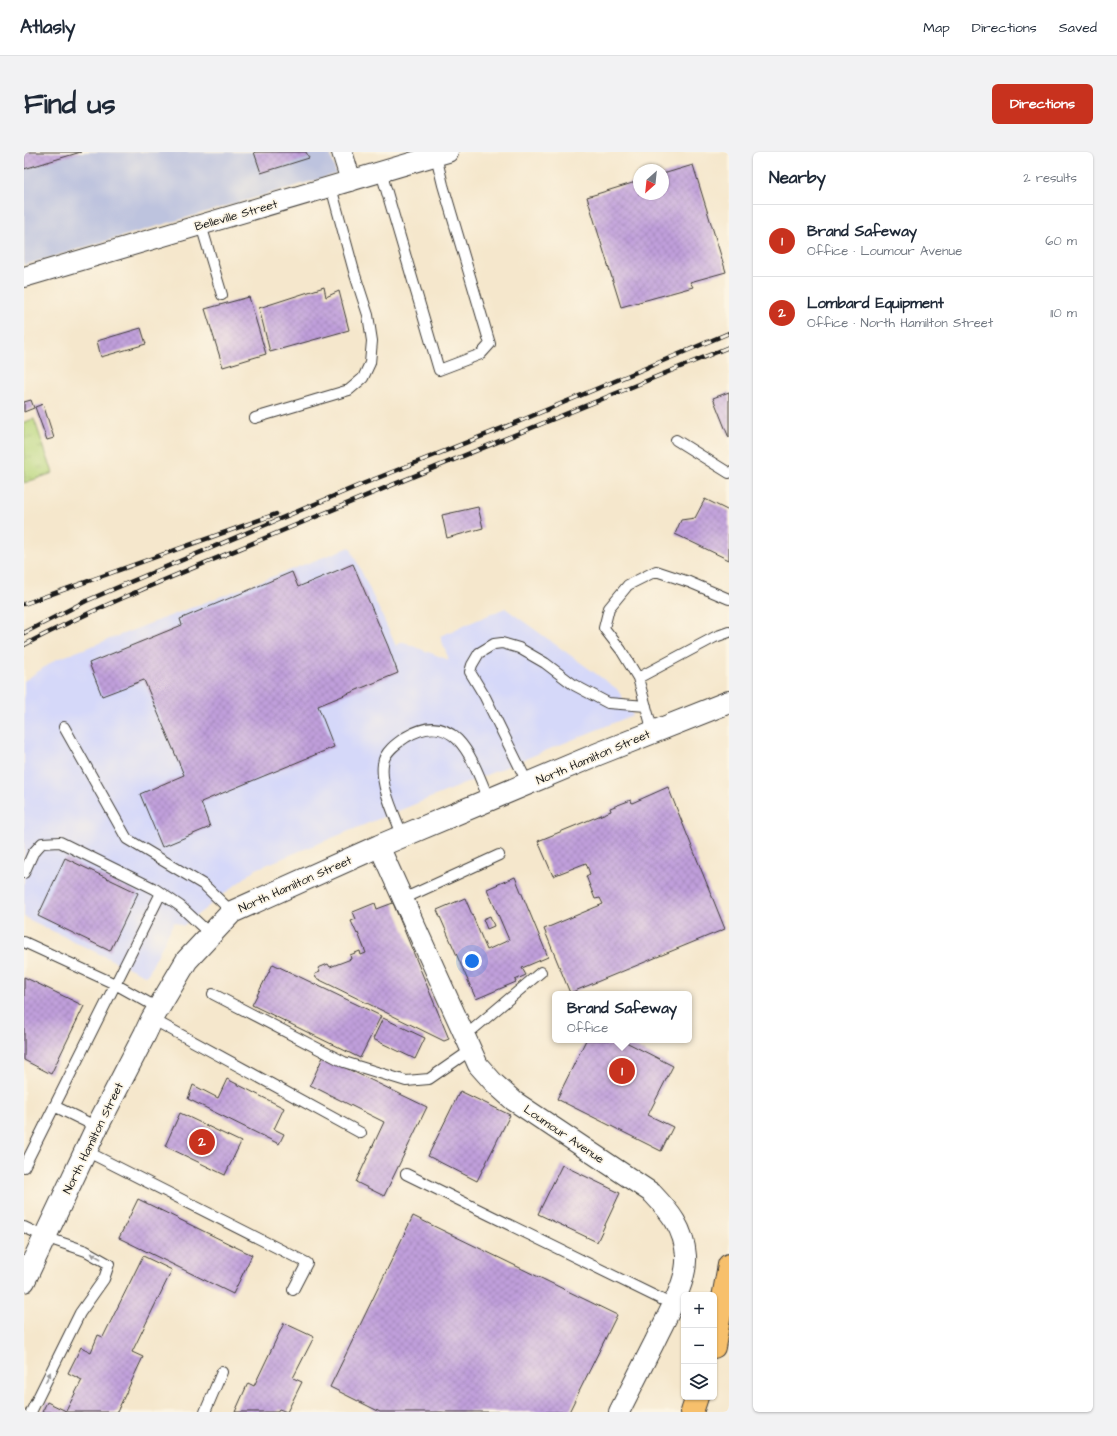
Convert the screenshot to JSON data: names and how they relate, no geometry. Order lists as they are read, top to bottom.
{
  "streets": {
    "street": ["Belleville Street", "North Hamilton Street", "Loumour Avenue"]
  },
  "crossings": [
    ["North Hamilton Street", "Loumour Avenue"]
  ],
  "north": "bottom left",
  "page": {
    "header": "Atlasly",
    "nav": ["Map", "Directions", "Saved"],
    "buttons": "Directions",
    "title": "Find us",
    "heading": ["Nearby", "2 results"],
    "list": [
      {
        "mark": "1",
        "name": "Brand Safeway",
        "note": "Office · Loumour Avenue",
        "value": "60 m"
      },
      {
        "mark": "2",
        "name": "Lombard Equipment",
        "note": "Office · North Hamilton Street",
        "value": "110 m"
      }
    ],
    "popup": ["Brand Safeway", "Office"],
    "pins": ["1", "2"],
    "map_buttons": ["+", "−"]
  }
}
